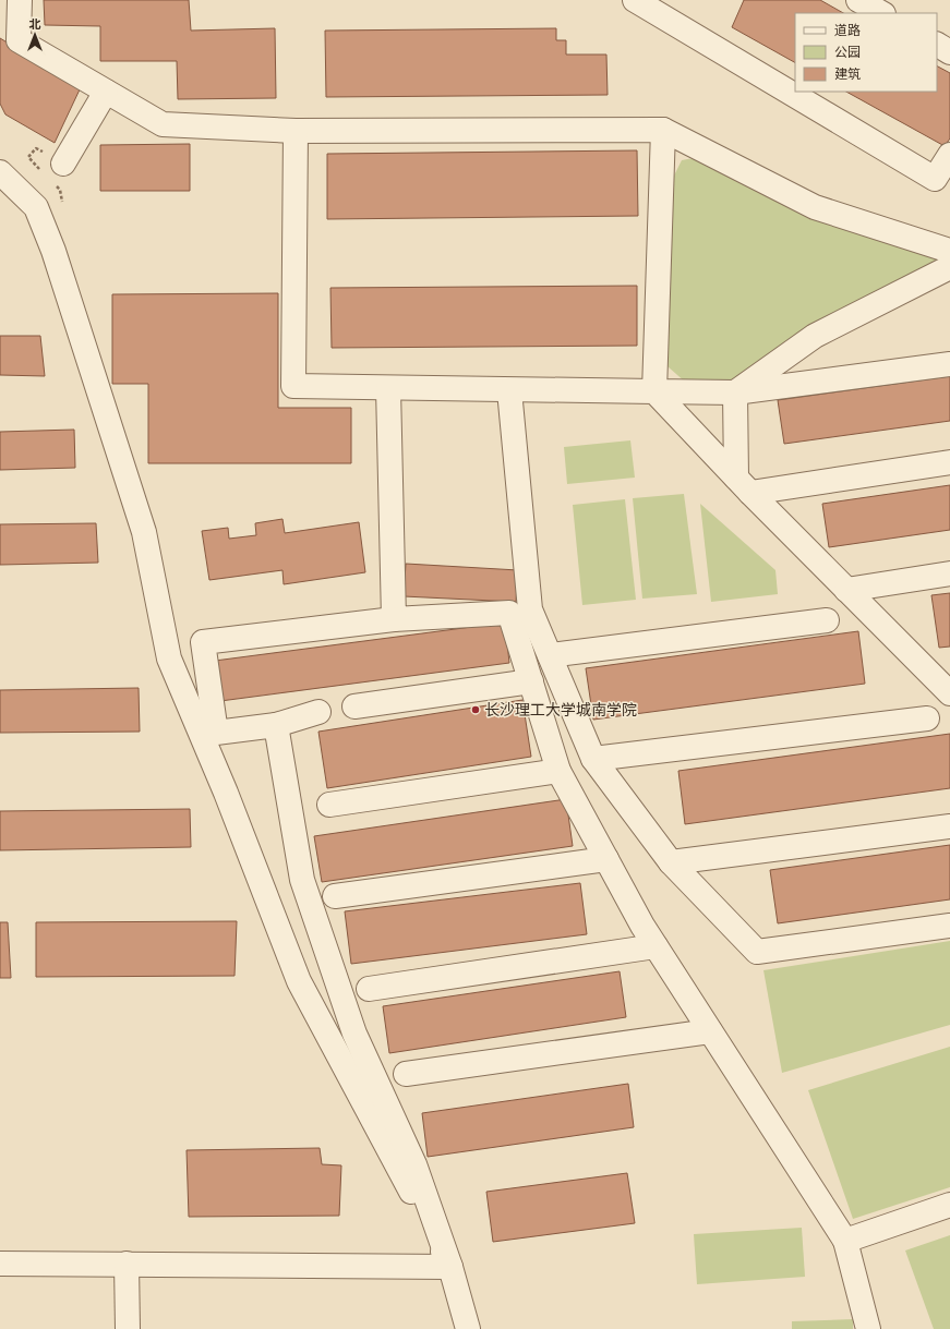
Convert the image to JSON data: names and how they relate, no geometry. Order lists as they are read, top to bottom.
{
  "places": ["长沙理工大学城南学院"],
  "legend": ["道路", "公园", "建筑"],
  "north": "top"
}
